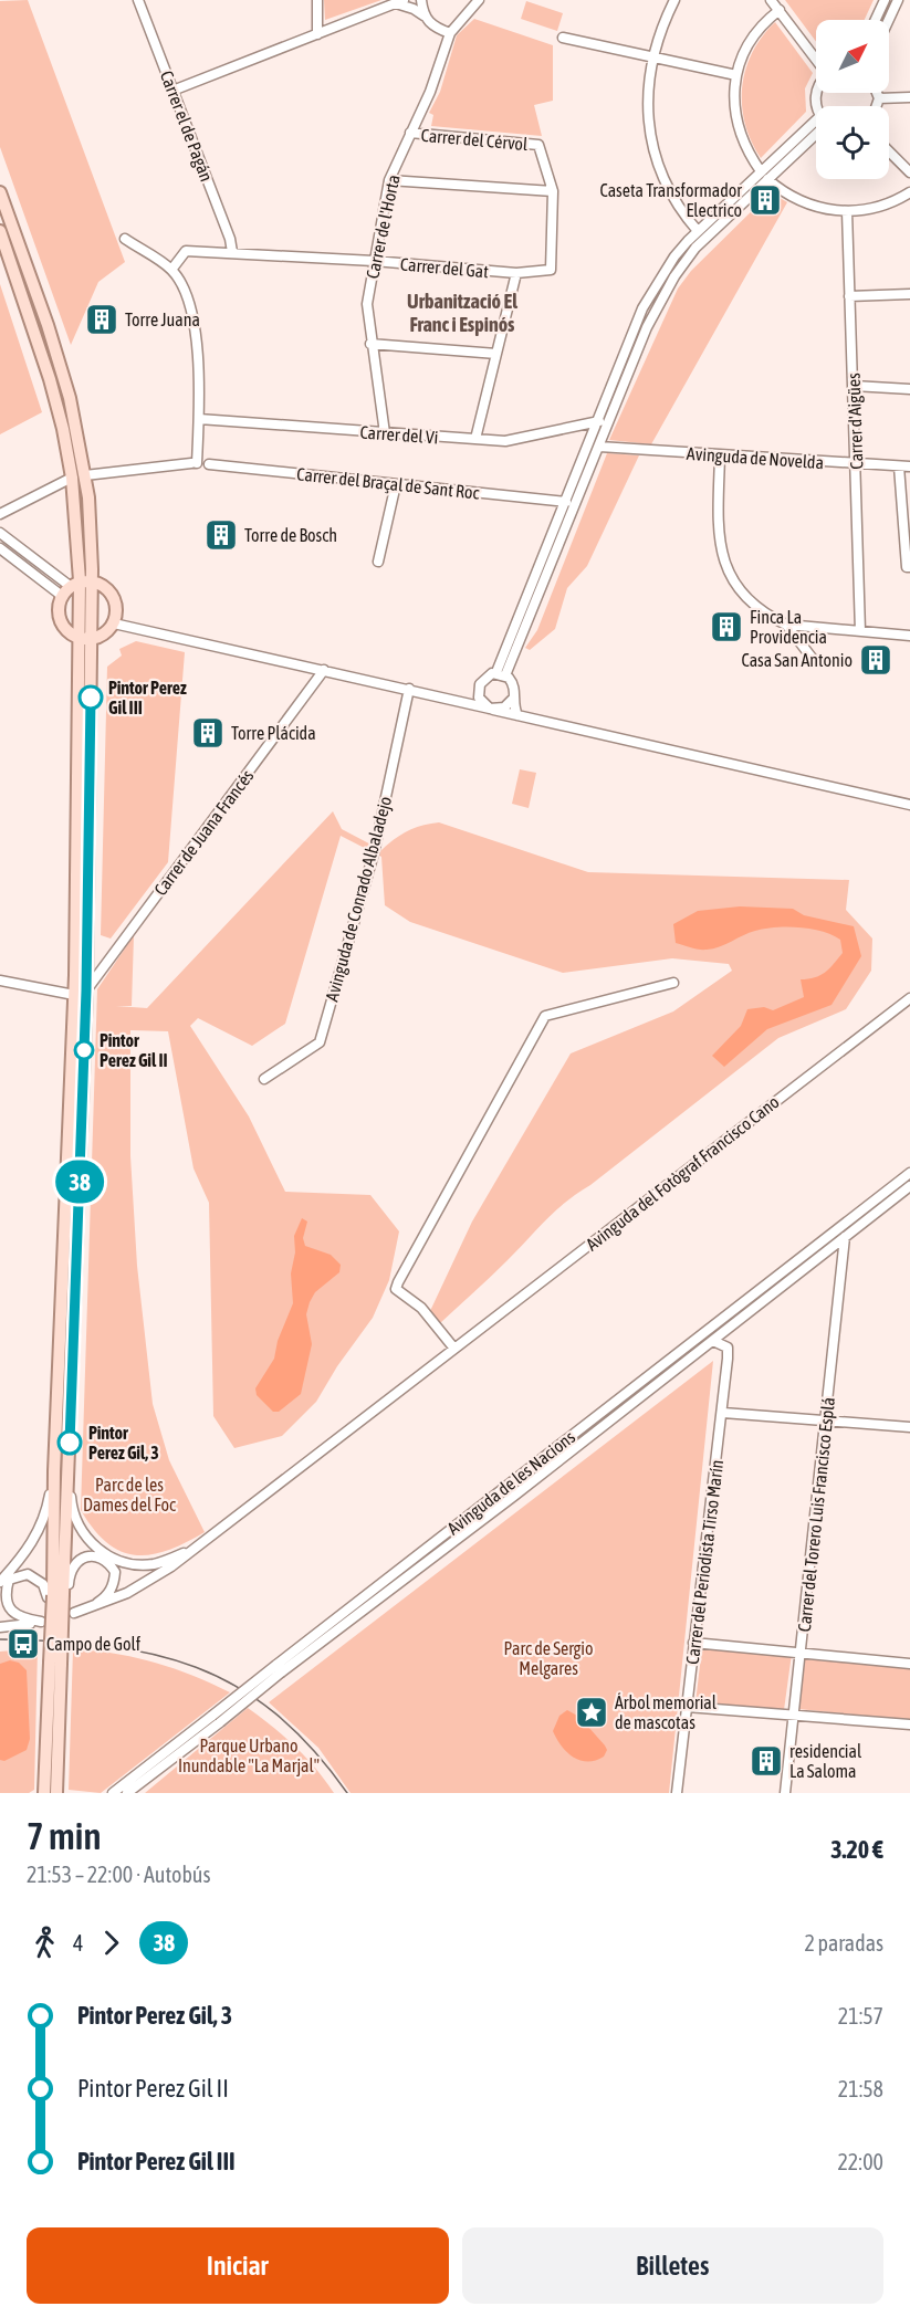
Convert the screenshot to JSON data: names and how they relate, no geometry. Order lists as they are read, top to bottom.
{
  "streets": {
    "street": [
      "Carrer el de Pagán",
      "Carrer del Cérvol",
      "Carrer de l'Horta",
      "Carrer del Gat",
      "Carrer d'Aigües",
      "Carrer del Vi",
      "Avinguda de Novelda",
      "Carrer del Braçal de Sant Roc",
      "Carrer de Juana Francés",
      "Avinguda de Conrado Albaladejo",
      "Avinguda del Fotògraf Francisco Cano",
      "Avinguda de les Nacions",
      "Carrer del Torero Luis Francisco Esplá",
      "Carrer del Periodista Tirso Marín"
    ]
  },
  "crossings": [
    ["Carrer el de Pagán", "Carrer del Gat"],
    ["Carrer del Cérvol", "Carrer de l'Horta"],
    ["Carrer del Cérvol", "Carrer del Gat"],
    ["Carrer de l'Horta", "Carrer del Gat"],
    ["Carrer de l'Horta", "Carrer del Vi"],
    ["Carrer d'Aigües", "Avinguda de Novelda"],
    ["Avinguda de les Nacions", "Carrer del Torero Luis Francisco Esplá"],
    ["Avinguda de les Nacions", "Carrer del Periodista Tirso Marín"]
  ],
  "districts": ["Urbanització El Franc i Espinós"],
  "parks": ["Parc de les Dames del Foc", "Parc de Sergio Melgares", "Parque Urbano Inundable \"La Marjal\""],
  "places": {
    "building": [
      "Caseta Transformador Electrico",
      "Torre Juana",
      "Torre de Bosch",
      "Finca La Providencia",
      "Casa San Antonio",
      "Torre Plácida",
      "residencial La Saloma"
    ],
    "other": ["Pintor Perez Gil III", "Pintor Perez Gil II", "Pintor Perez Gil, 3"],
    "bus stop": ["Campo de Golf"],
    "place": ["Árbol memorial de mascotas"]
  },
  "lines": ["bus line 38"],
  "north": "top right",
  "page": {
    "on_map": "38",
    "heading": ["7 min", "21:53 – 22:00 · Autobús", "3.20 €"],
    "legs": ["4", "38", "2 paradas"],
    "list": [
      {
        "name": "Pintor Perez Gil, 3",
        "value": "21:57"
      },
      {
        "name": "Pintor Perez Gil II",
        "value": "21:58"
      },
      {
        "name": "Pintor Perez Gil III",
        "value": "22:00"
      }
    ],
    "buttons": ["Iniciar", "Billetes"]
  }
}
